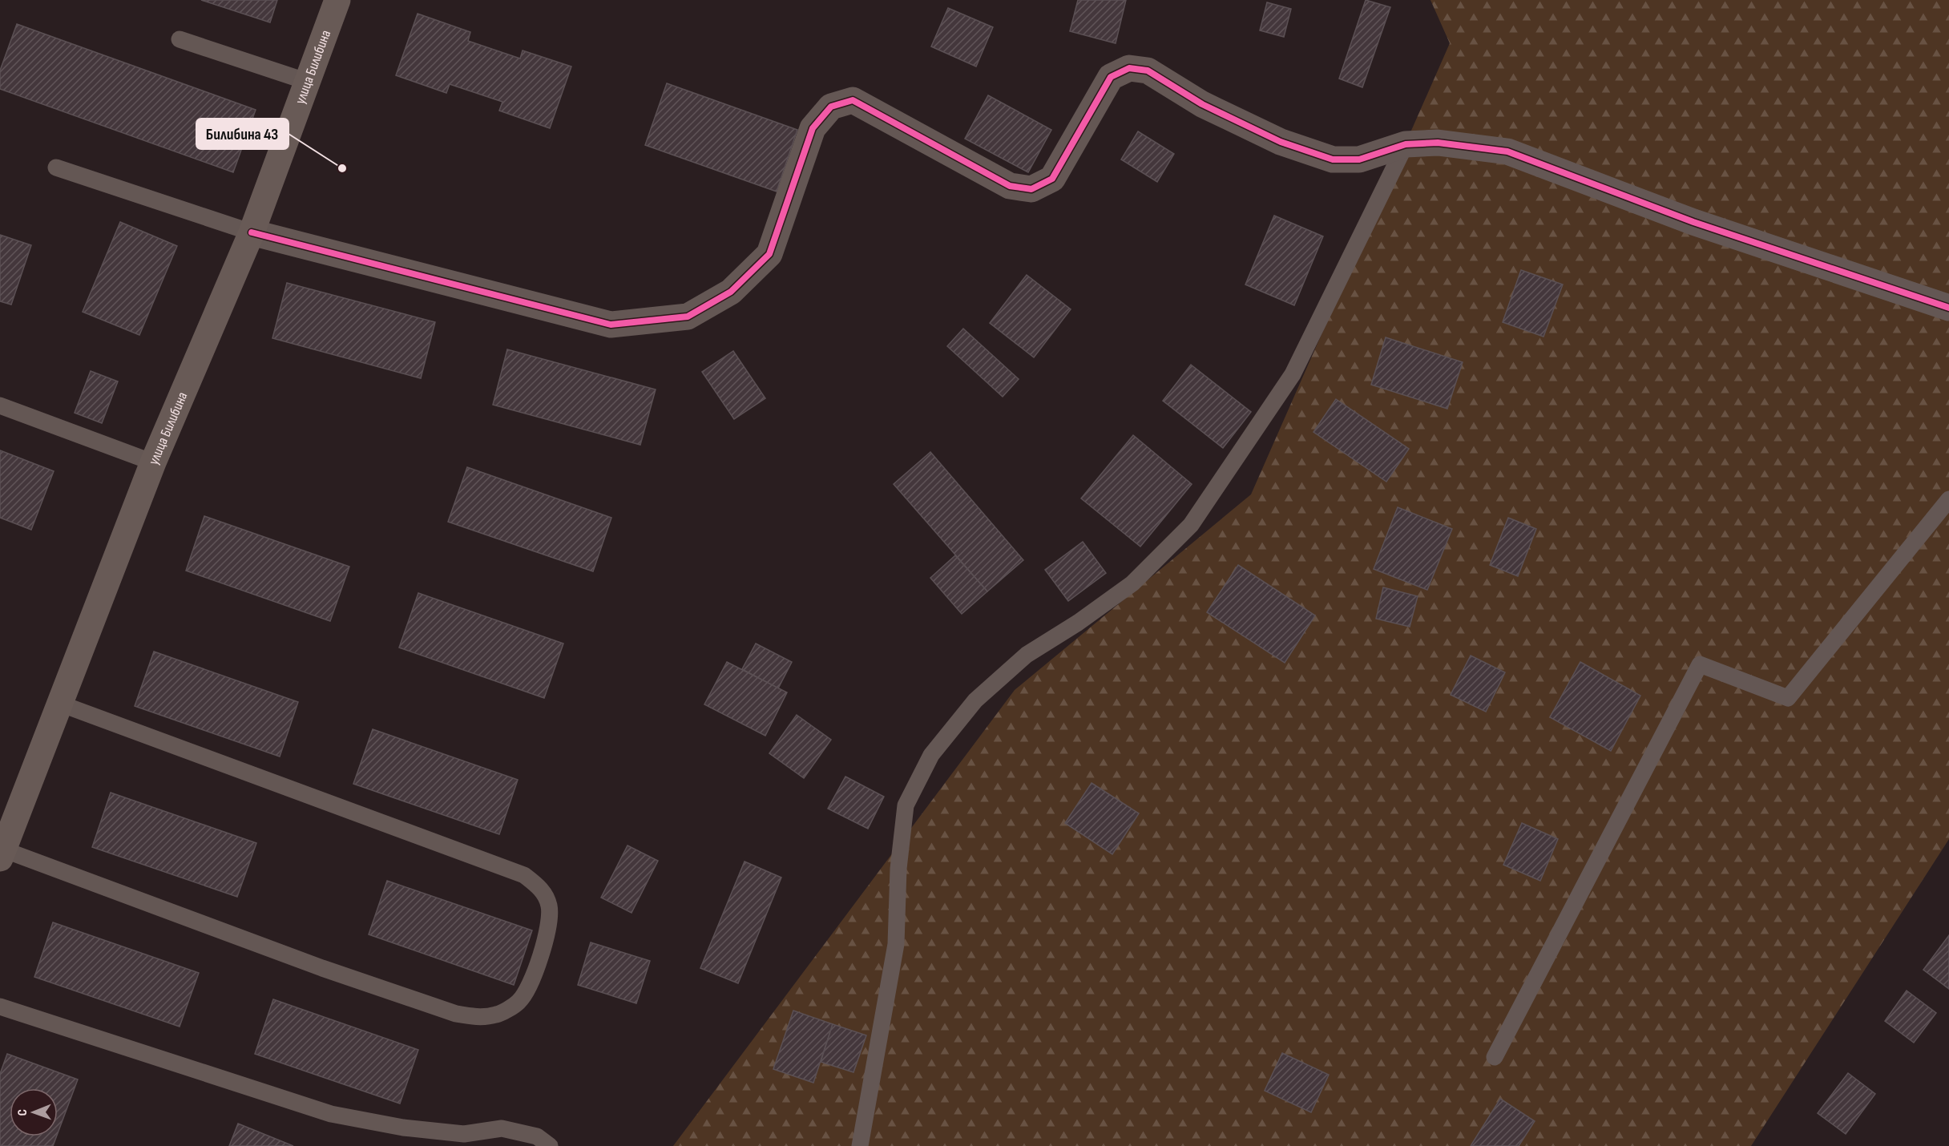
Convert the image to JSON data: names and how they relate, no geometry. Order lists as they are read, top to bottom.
{
  "streets": {
    "main road": ["улица Билибина"]
  },
  "places": ["Билибина 43"],
  "north": "left"
}
